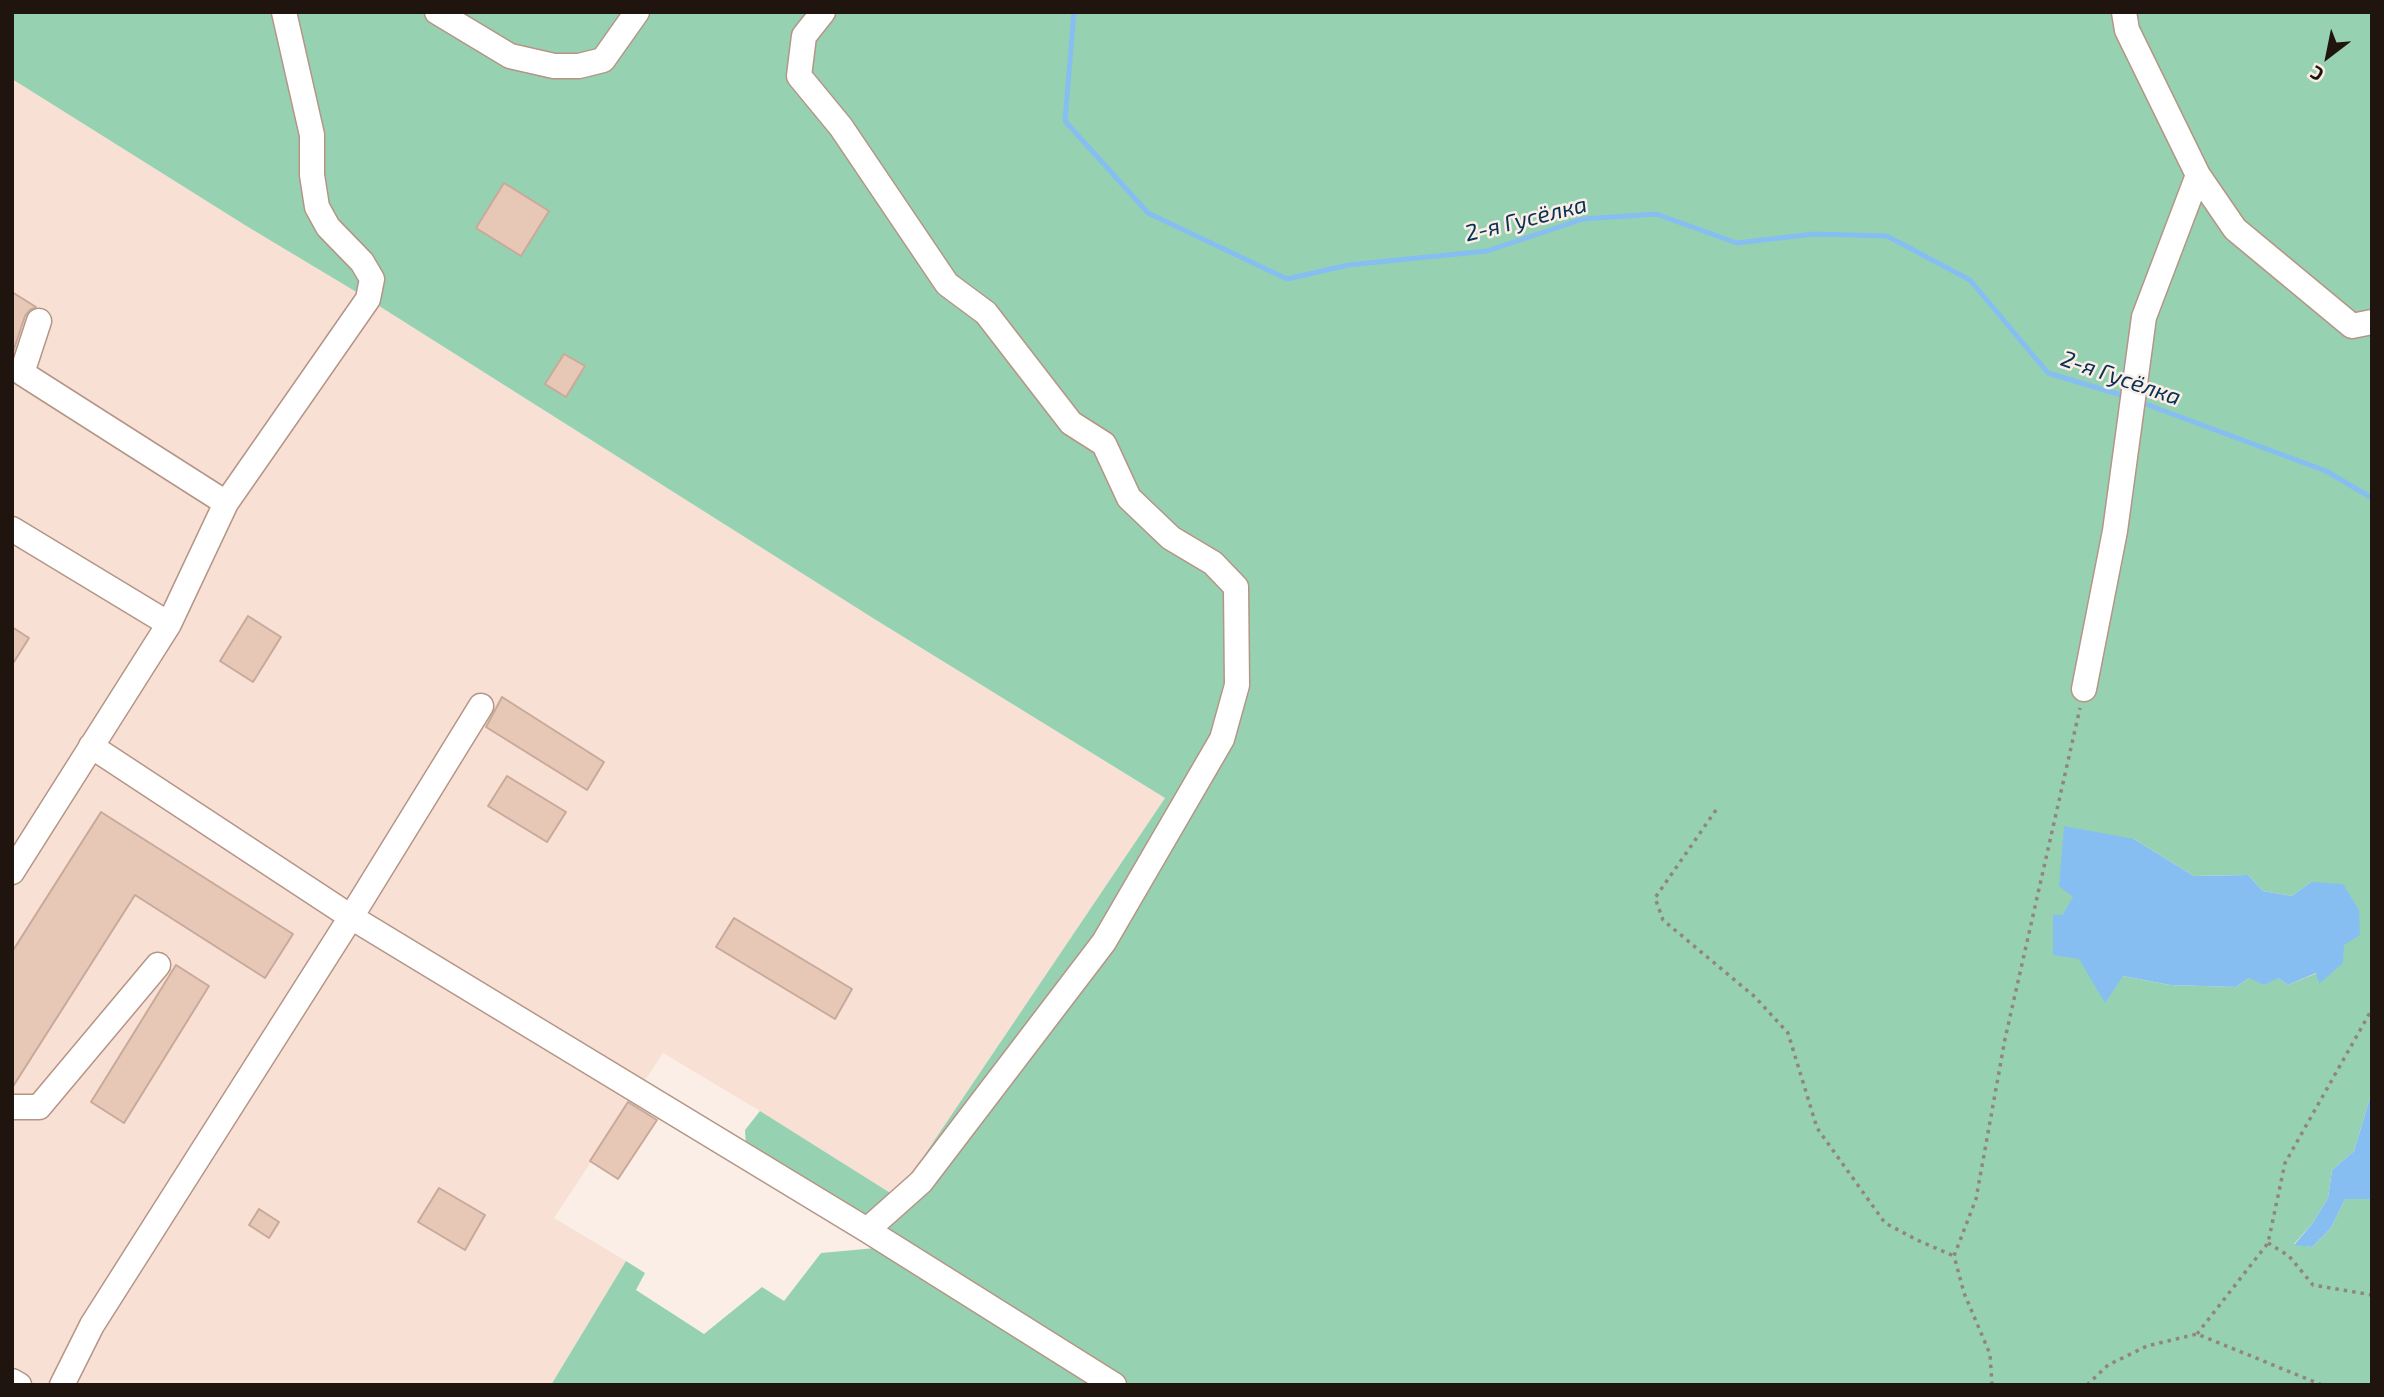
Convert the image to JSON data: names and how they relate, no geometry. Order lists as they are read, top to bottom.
{
  "water": ["2-я Гусёлка"],
  "north": "bottom left"
}
